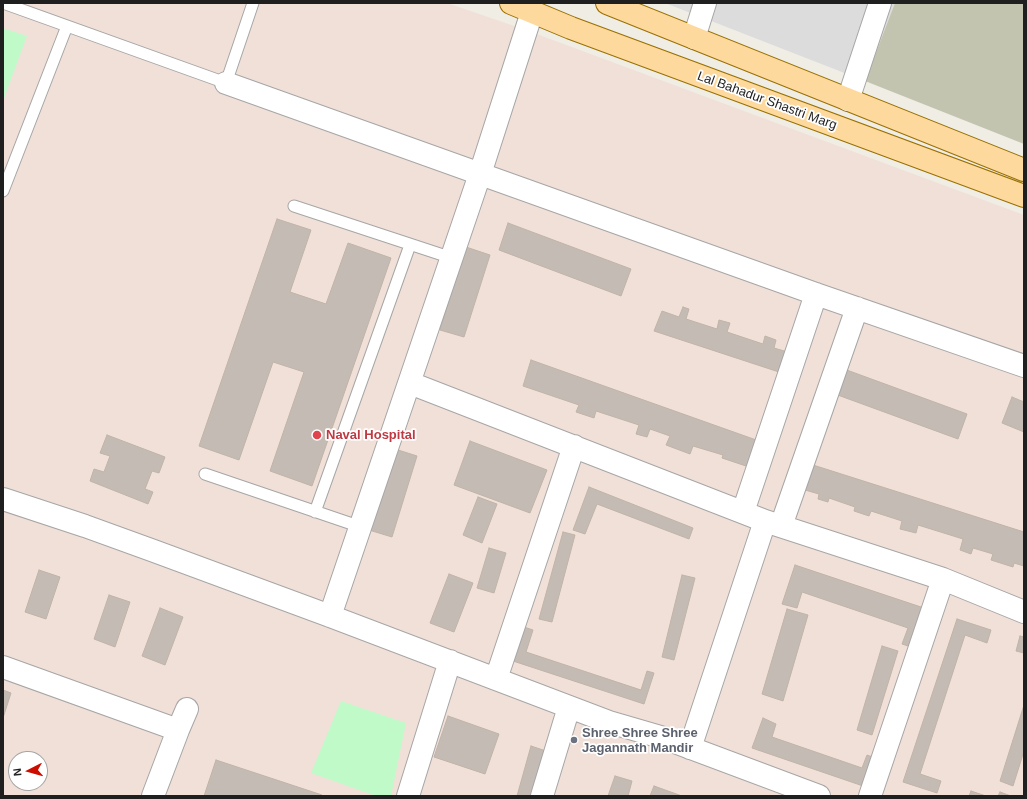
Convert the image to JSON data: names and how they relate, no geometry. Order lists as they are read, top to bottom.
{
  "streets": {
    "main road": ["Lal Bahadur Shastri Marg"]
  },
  "places": ["Naval Hospital", "Shree Shree Shree Jagannath Mandir"],
  "north": "left"
}
